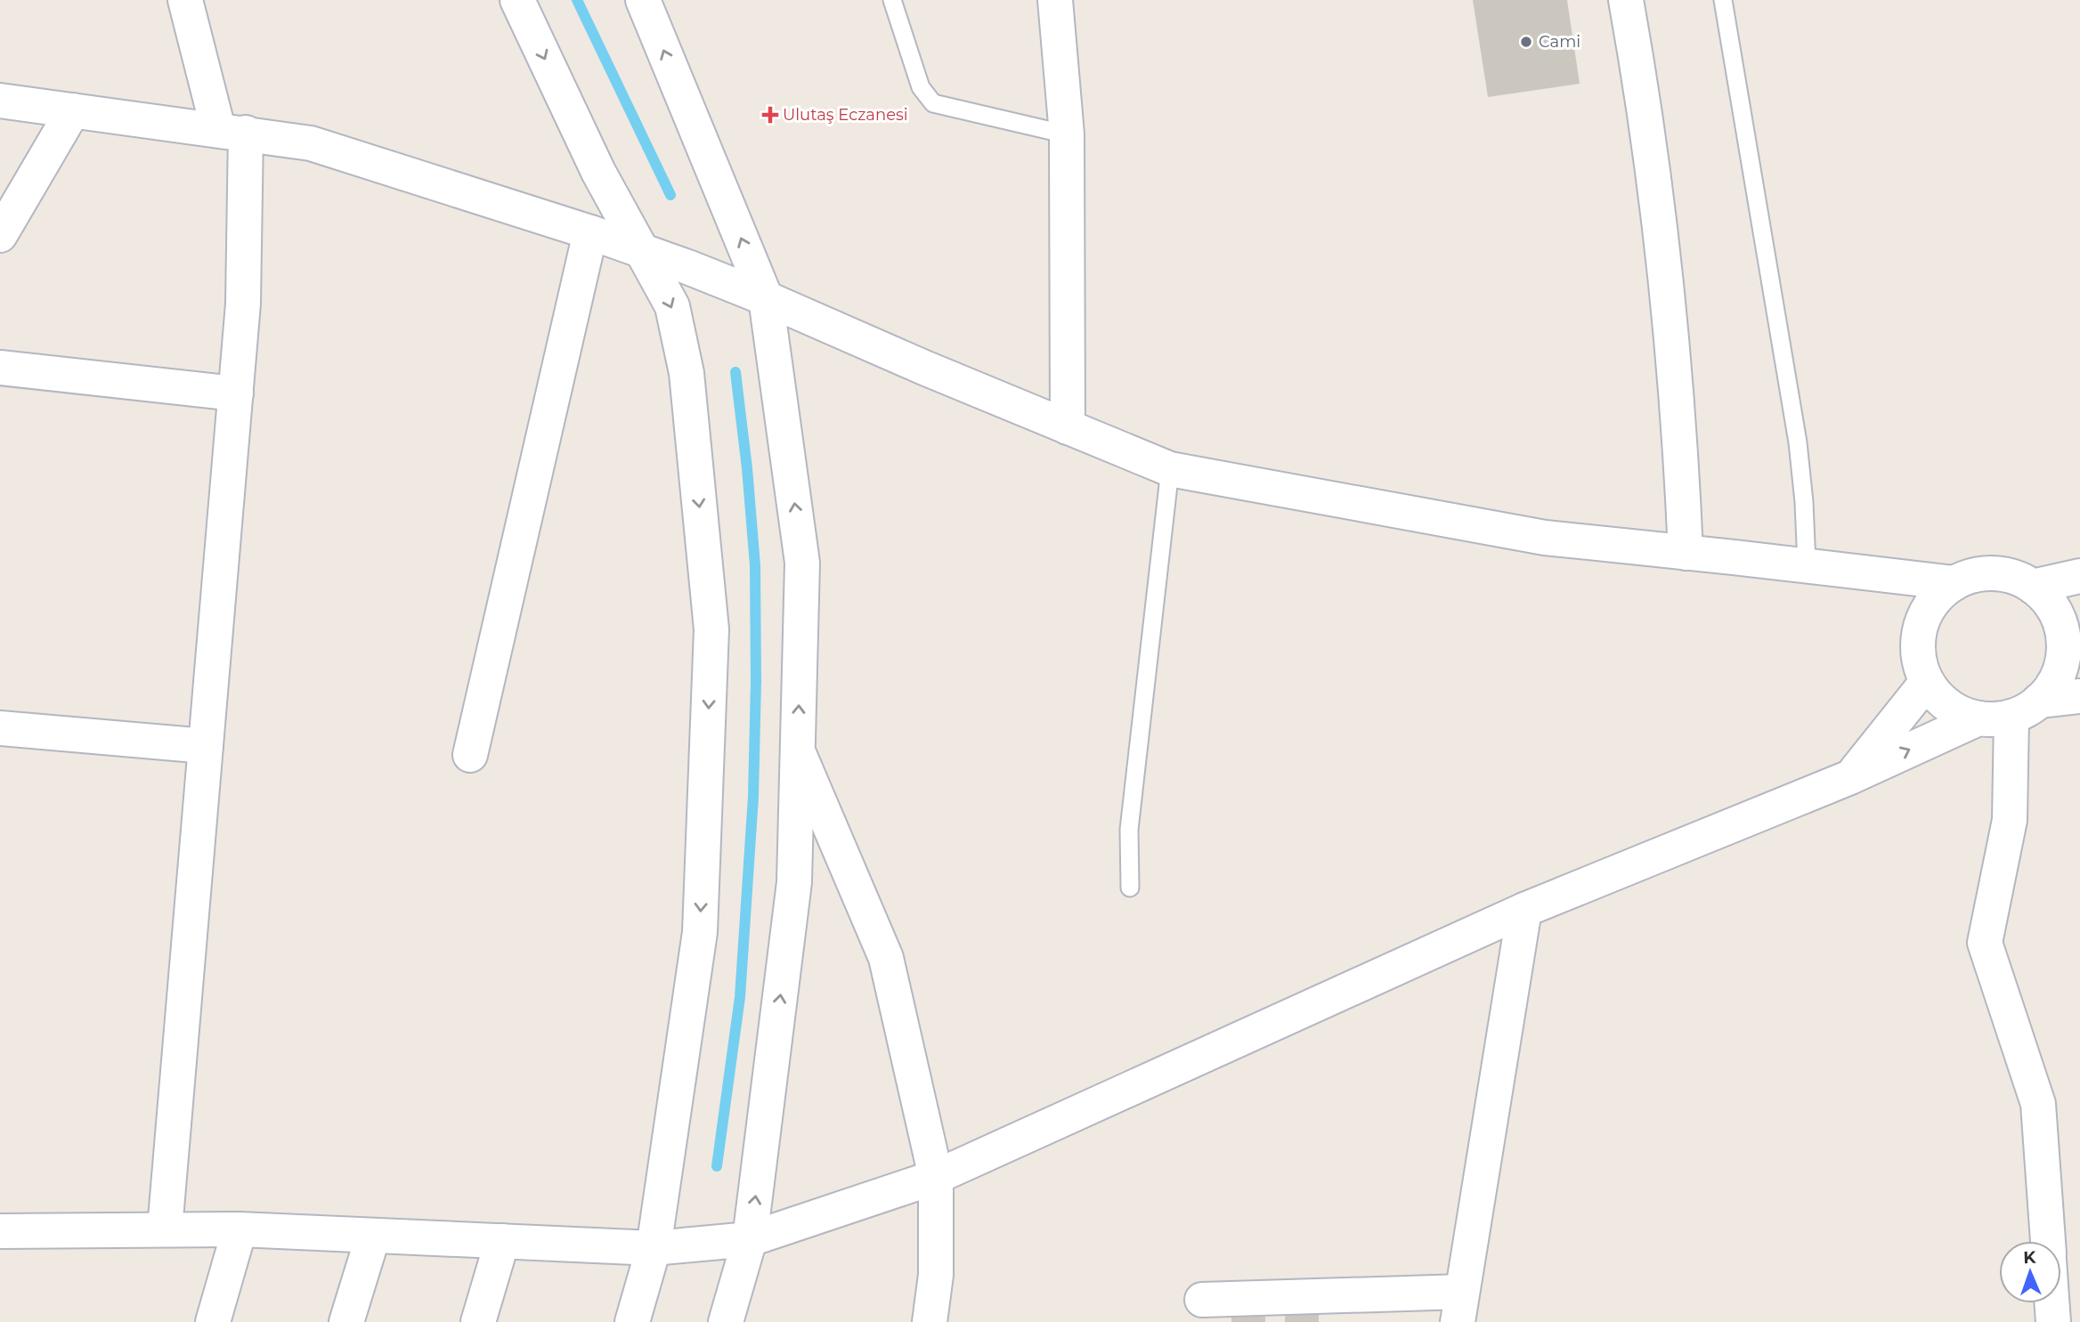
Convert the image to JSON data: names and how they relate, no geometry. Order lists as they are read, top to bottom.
{
  "places": {
    "other": ["Cami"],
    "health": ["Ulutaş Eczanesi"]
  },
  "north": "top"
}
